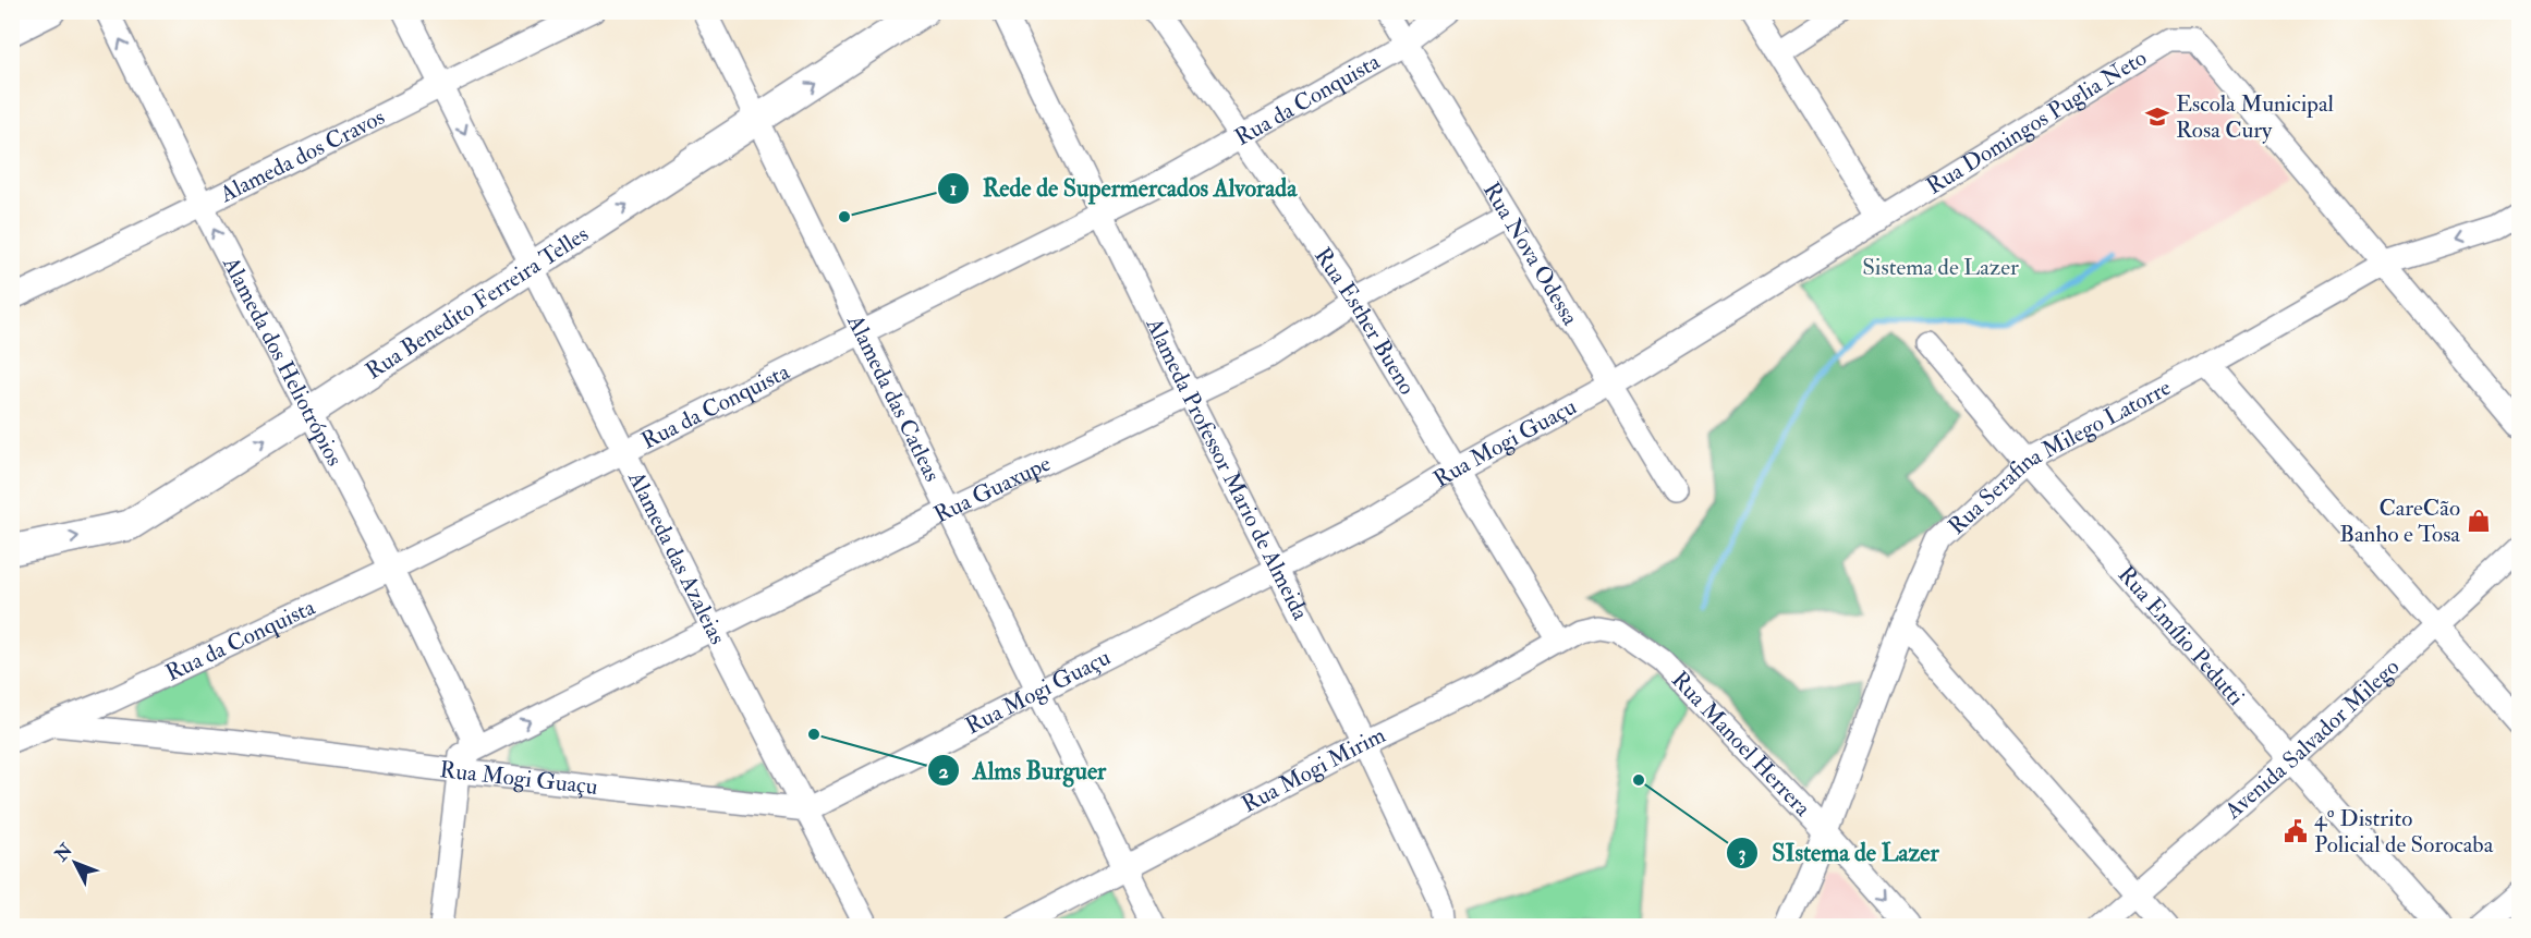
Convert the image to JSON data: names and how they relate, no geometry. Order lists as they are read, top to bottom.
{
  "streets": {
    "main road": ["Rua Benedito Ferreira Telles"],
    "street": [
      "Rua da Conquista",
      "Rua Domingos Puglia Neto",
      "Alameda dos Cravos",
      "Rua Nova Odessa",
      "Rua Esther Bueno",
      "Alameda dos Heliotrópios",
      "Alameda das Catleas",
      "Rua Mogi Guaçu",
      "Rua Serafina Milego Latorre",
      "Alameda Professor Mario de Almeida",
      "Rua Guaxupe",
      "Alameda das Azaleias",
      "Rua Emílio Pedutti",
      "Avenida Salvador Milego",
      "Rua Manoel Herrera",
      "Rua Mogi Mirim"
    ]
  },
  "crossings": [
    ["Rua da Conquista", "Rua Nova Odessa"],
    ["Rua da Conquista", "Rua Esther Bueno"],
    ["Rua da Conquista", "Alameda dos Heliotrópios"],
    ["Rua da Conquista", "Alameda das Catleas"],
    ["Rua da Conquista", "Rua Mogi Guaçu"],
    ["Rua da Conquista", "Alameda Professor Mario de Almeida"],
    ["Rua da Conquista", "Alameda das Azaleias"],
    ["Rua Domingos Puglia Neto", "Rua Nova Odessa"],
    ["Rua Domingos Puglia Neto", "Rua Mogi Guaçu"],
    ["Rua Domingos Puglia Neto", "Rua Serafina Milego Latorre"],
    ["Alameda dos Cravos", "Alameda dos Heliotrópios"],
    ["Alameda dos Cravos", "Alameda das Azaleias"],
    ["Rua Nova Odessa", "Rua Mogi Guaçu"],
    ["Rua Nova Odessa", "Rua Guaxupe"],
    ["Rua Benedito Ferreira Telles", "Alameda dos Heliotrópios"],
    ["Rua Benedito Ferreira Telles", "Alameda das Catleas"],
    ["Rua Benedito Ferreira Telles", "Alameda das Azaleias"],
    ["Rua Esther Bueno", "Rua Mogi Guaçu"],
    ["Rua Esther Bueno", "Rua Guaxupe"],
    ["Rua Esther Bueno", "Rua Mogi Mirim"],
    ["Alameda dos Heliotrópios", "Rua Mogi Guaçu"],
    ["Alameda dos Heliotrópios", "Rua Guaxupe"],
    ["Alameda das Catleas", "Rua Mogi Guaçu"],
    ["Alameda das Catleas", "Rua Guaxupe"],
    ["Alameda das Catleas", "Rua Mogi Mirim"],
    ["Rua Mogi Guaçu", "Alameda Professor Mario de Almeida"],
    ["Rua Mogi Guaçu", "Rua Guaxupe"],
    ["Rua Mogi Guaçu", "Alameda das Azaleias"],
    ["Rua Serafina Milego Latorre", "Rua Emílio Pedutti"],
    ["Rua Serafina Milego Latorre", "Rua Manoel Herrera"],
    ["Alameda Professor Mario de Almeida", "Rua Guaxupe"],
    ["Alameda Professor Mario de Almeida", "Rua Mogi Mirim"],
    ["Rua Guaxupe", "Alameda das Azaleias"],
    ["Rua Emílio Pedutti", "Avenida Salvador Milego"],
    ["Rua Manoel Herrera", "Rua Mogi Mirim"]
  ],
  "one_way": ["Rua Benedito Ferreira Telles", "Alameda dos Heliotrópios"],
  "parks": ["Sistema de Lazer"],
  "places": {
    "school or university": ["Escola Municipal Rosa Cury"],
    "other": ["Rede de Supermercados Alvorada", "Alms Burguer", "SIstema de Lazer"],
    "shop": ["CareCão Banho e Tosa"],
    "public building": ["4º Distrito Policial de Sorocaba"]
  },
  "north": "top left"
}
